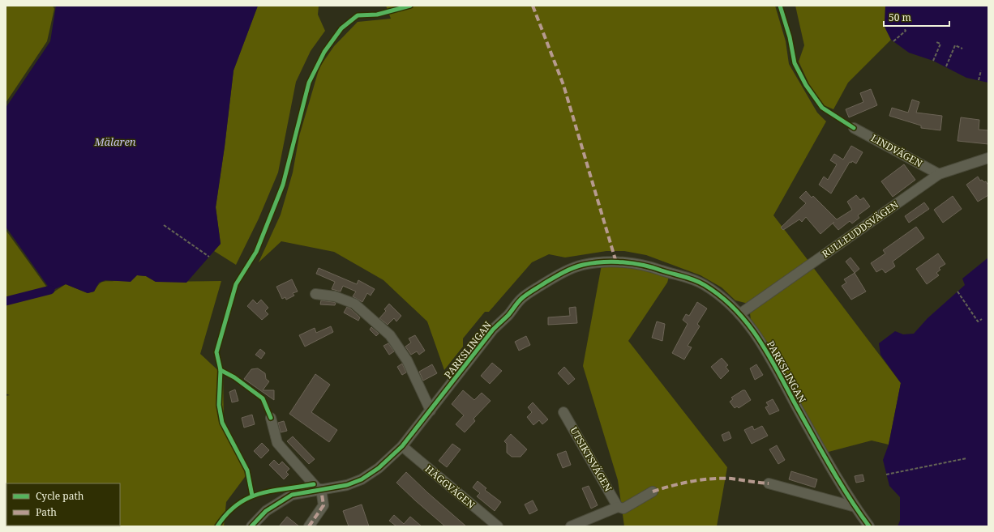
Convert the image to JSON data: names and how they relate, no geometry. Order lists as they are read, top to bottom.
{
  "streets": {
    "street": [
      "LINDVÄGEN",
      "RULLEUDDSVÄGEN",
      "PARKSLINGAN",
      "UTSIKTSVÄGEN",
      "HÄGGVÄGEN"
    ]
  },
  "crossings": [
    ["LINDVÄGEN", "RULLEUDDSVÄGEN"],
    ["RULLEUDDSVÄGEN", "PARKSLINGAN"],
    ["PARKSLINGAN", "HÄGGVÄGEN"]
  ],
  "water": ["Mälaren"],
  "legend": ["Cycle path", "Path"],
  "scale_bar": "50 m"
}
